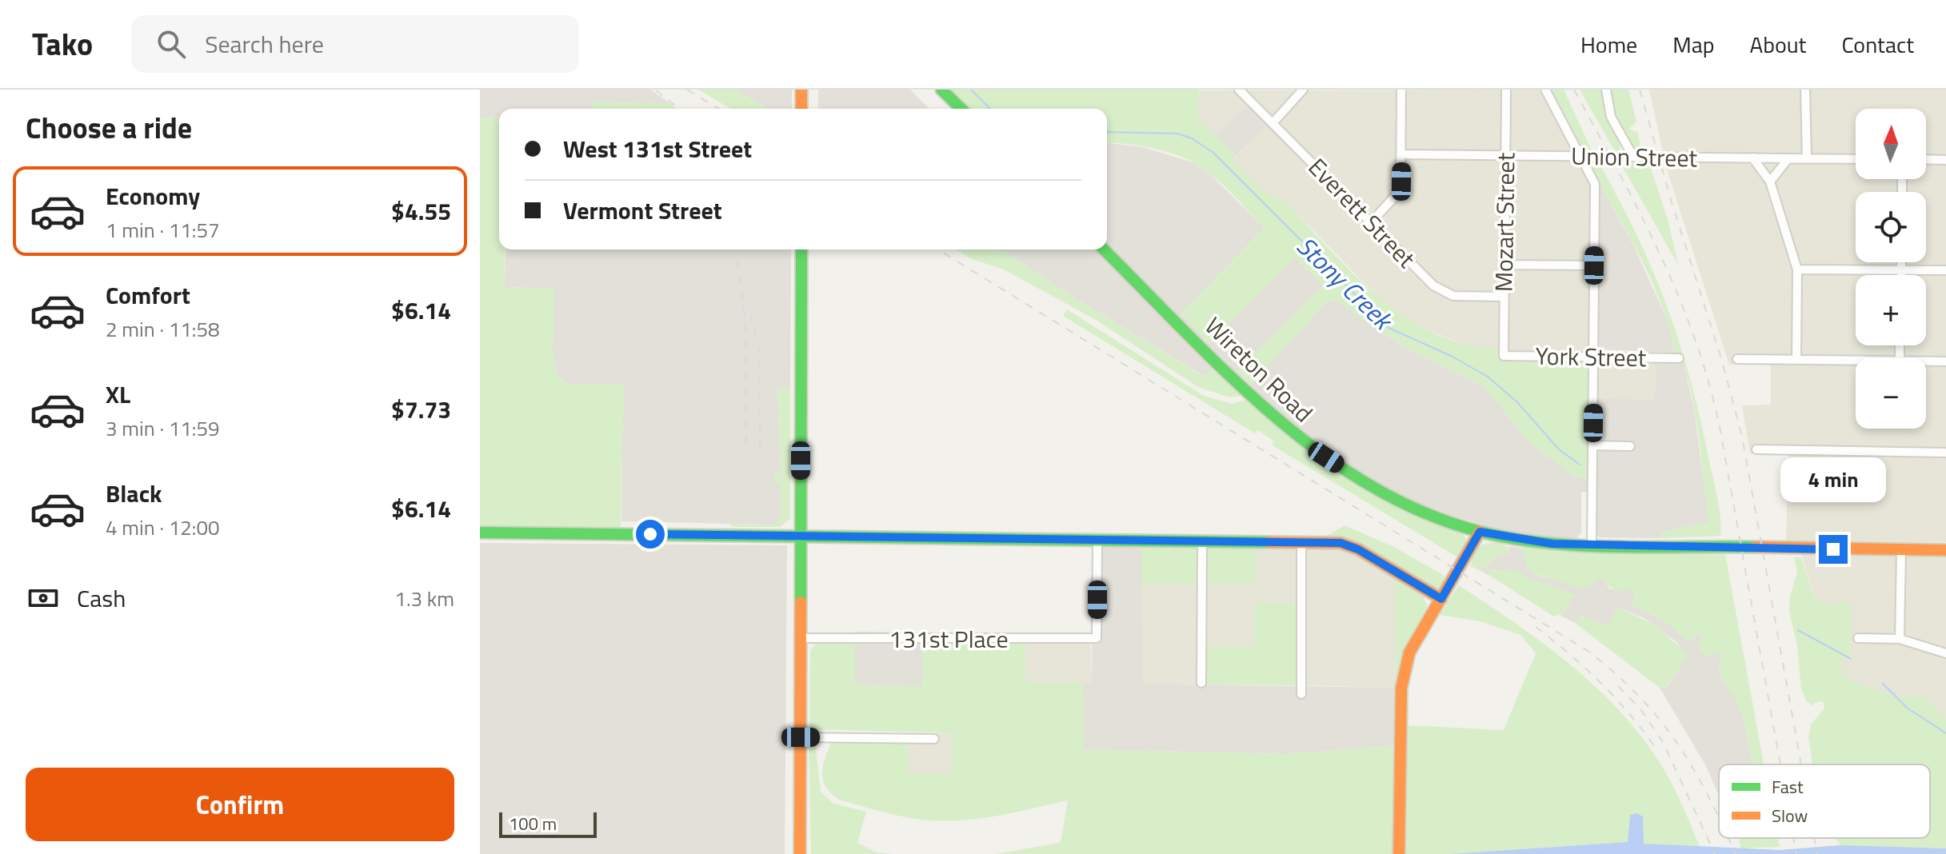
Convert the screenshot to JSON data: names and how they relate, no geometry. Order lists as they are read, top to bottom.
{
  "streets": {
    "street": [
      "Union Street",
      "Everett Street",
      "Mozart Street",
      "York Street",
      "Wireton Road",
      "131st Place"
    ]
  },
  "crossings": [
    ["Union Street", "Mozart Street"],
    ["Everett Street", "Mozart Street"],
    ["Mozart Street", "York Street"]
  ],
  "water": ["Stony Creek"],
  "legend": ["Fast", "Slow"],
  "scale_bar": "100 m",
  "north": "top",
  "page": {
    "header": "Tako",
    "search": "Search here",
    "nav": [
      "Home",
      "Map",
      "About",
      "Contact"
    ],
    "heading": "Choose a ride",
    "map_buttons": ["+", "−"],
    "banner": ["West 131st Street", "Vermont Street"],
    "list": [
      {
        "name": "Economy",
        "note": "1 min · 11:57",
        "value": "$4.55"
      },
      {
        "name": "Comfort",
        "note": "2 min · 11:58",
        "value": "$6.14"
      },
      {
        "name": "XL",
        "note": "3 min · 11:59",
        "value": "$7.73"
      },
      {
        "name": "Black",
        "note": "4 min · 12:00",
        "value": "$6.14"
      }
    ],
    "bubble": "4 min",
    "pay": ["Cash", "1.3 km"],
    "buttons": "Confirm",
    "scale": "100 m"
  }
}
